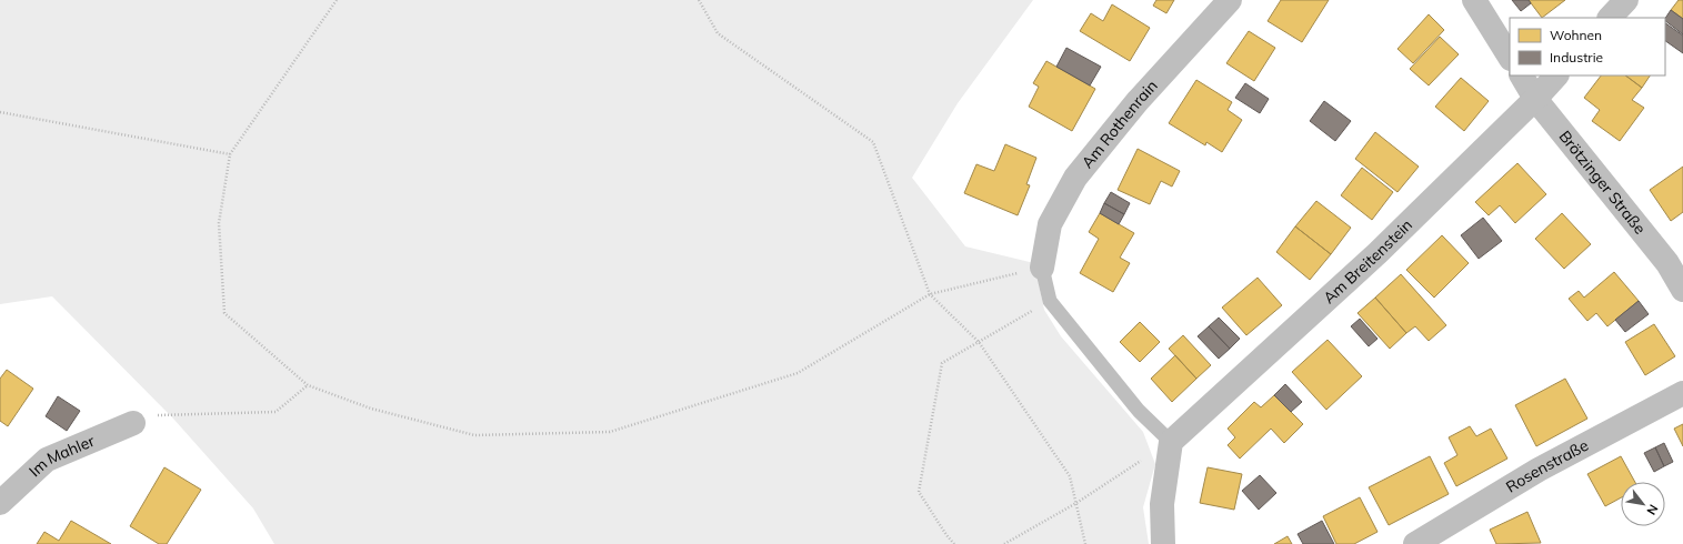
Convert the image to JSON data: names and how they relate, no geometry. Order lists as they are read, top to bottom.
{
  "streets": {
    "street": [
      "Am Rothenrain",
      "Brötzinger Straße",
      "Am Breitenstein",
      "Im Mahler",
      "Rosenstraße"
    ]
  },
  "crossings": [
    ["Brötzinger Straße", "Am Breitenstein"]
  ],
  "legend": ["Wohnen", "Industrie"],
  "north": "bottom right"
}
